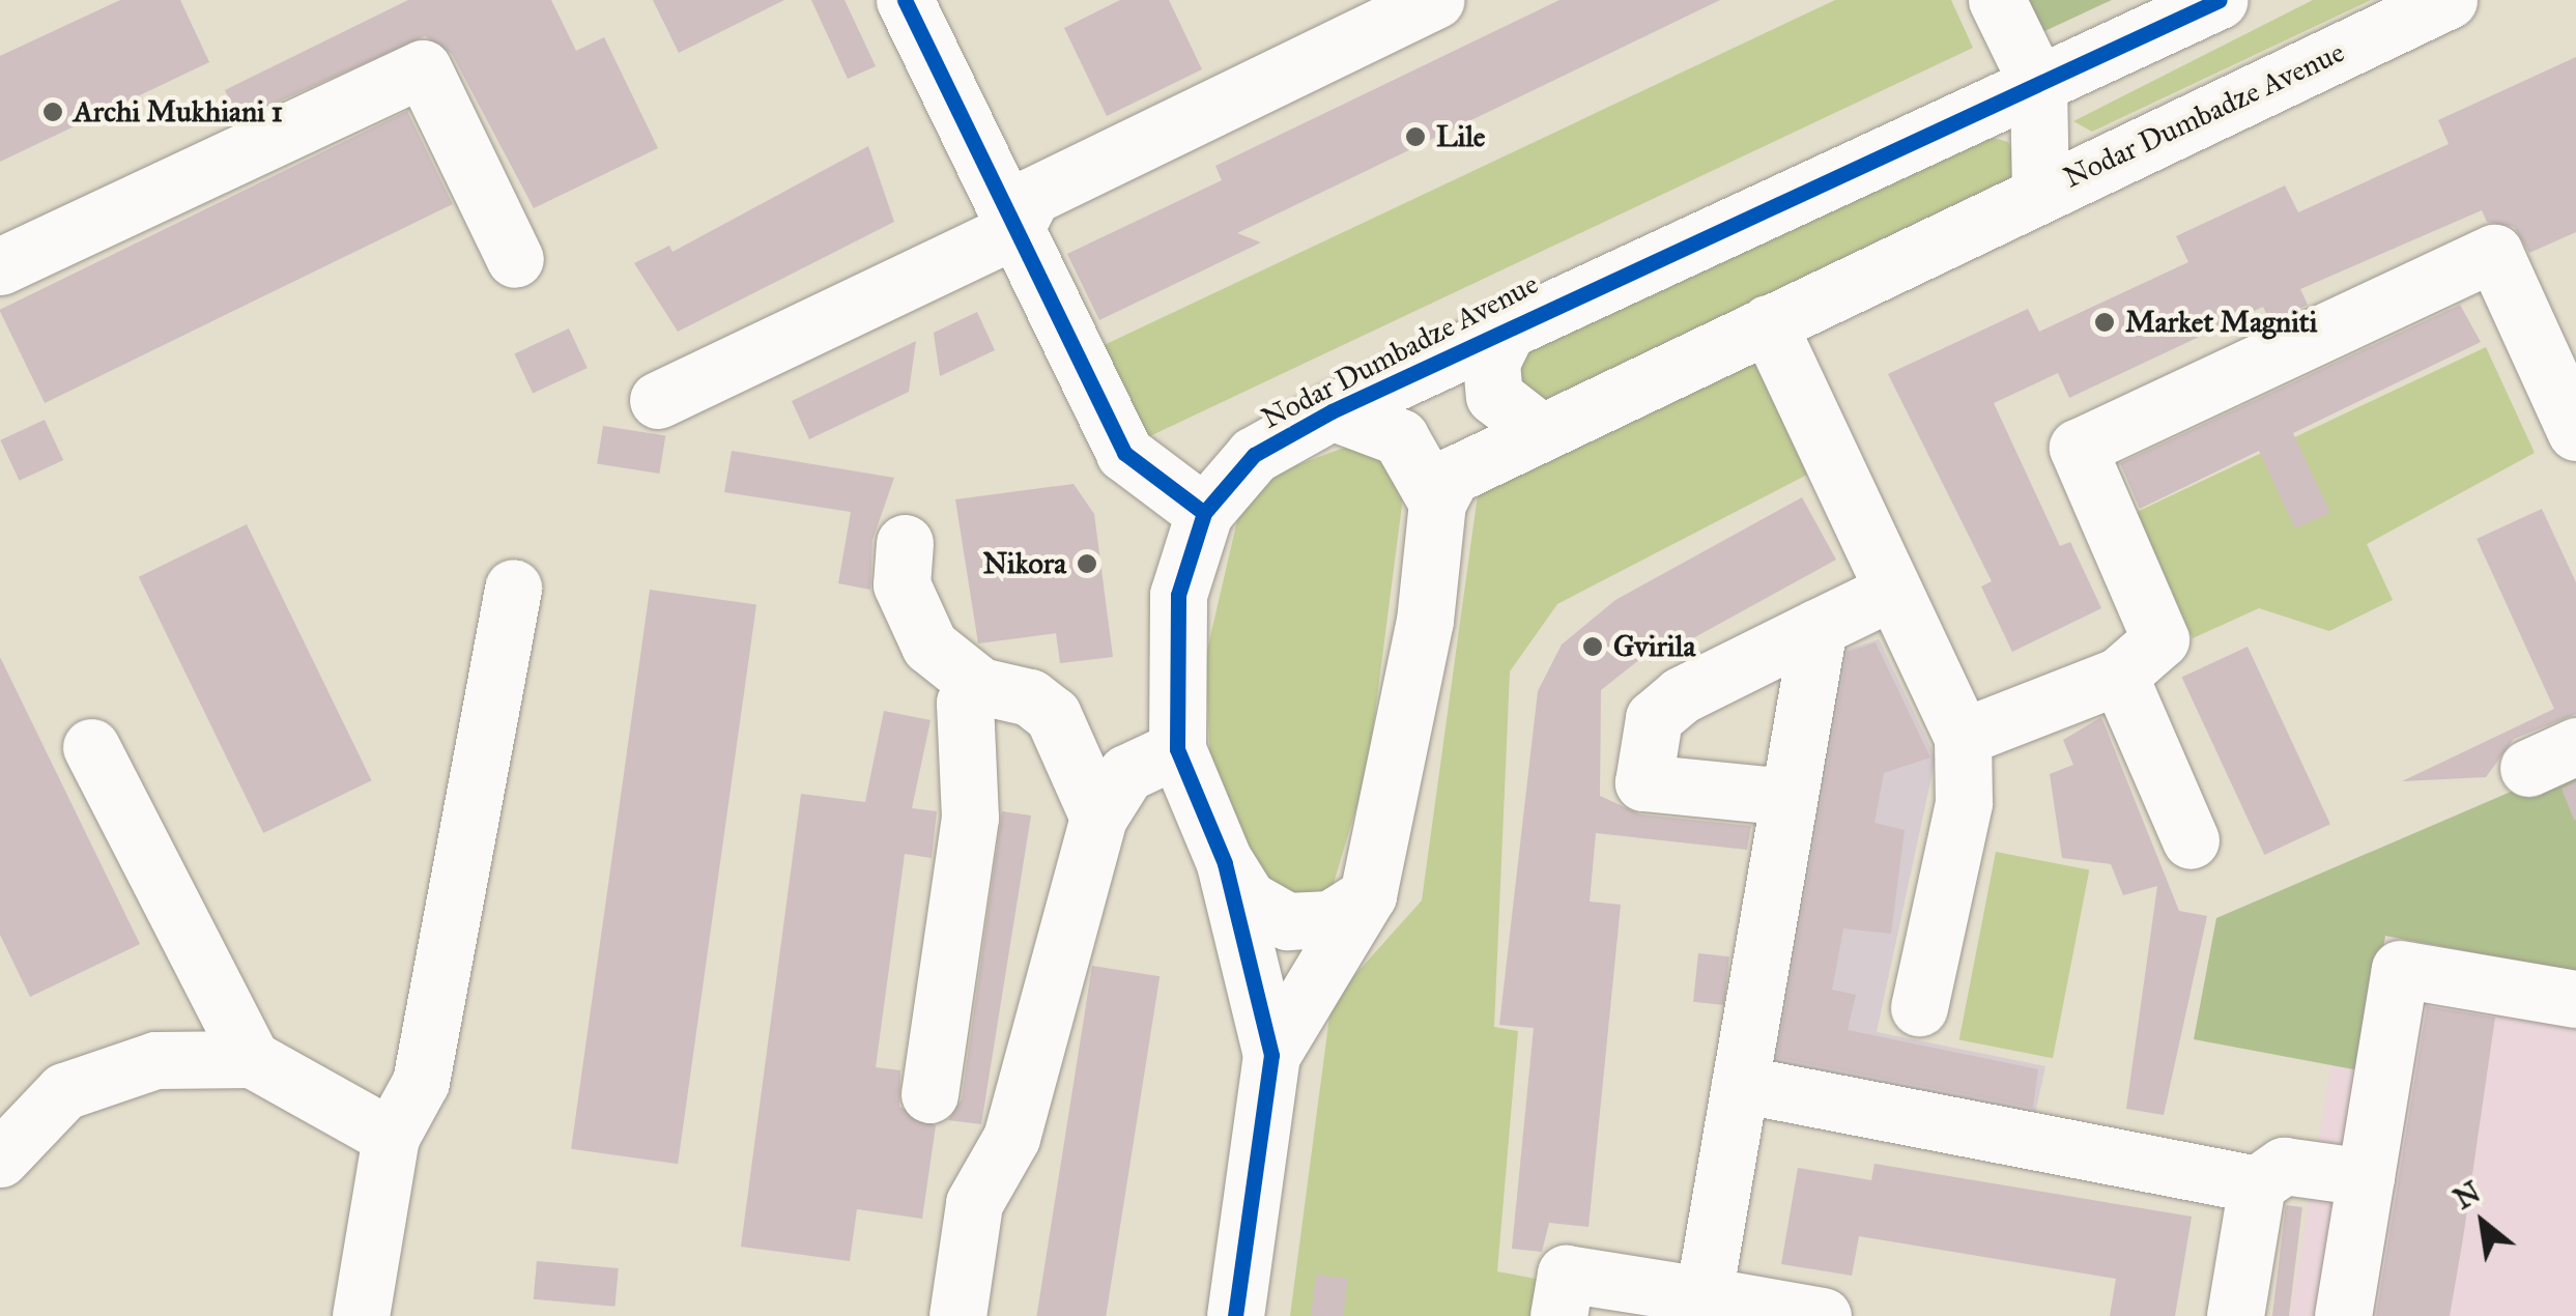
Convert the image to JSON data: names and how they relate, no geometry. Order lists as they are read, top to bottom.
{
  "streets": {
    "street": ["Nodar Dumbadze Avenue"]
  },
  "places": [
    "Archi Mukhiani 1",
    "Lile",
    "Market Magniti",
    "Nikora",
    "Gvirila"
  ],
  "north": "top left"
}
